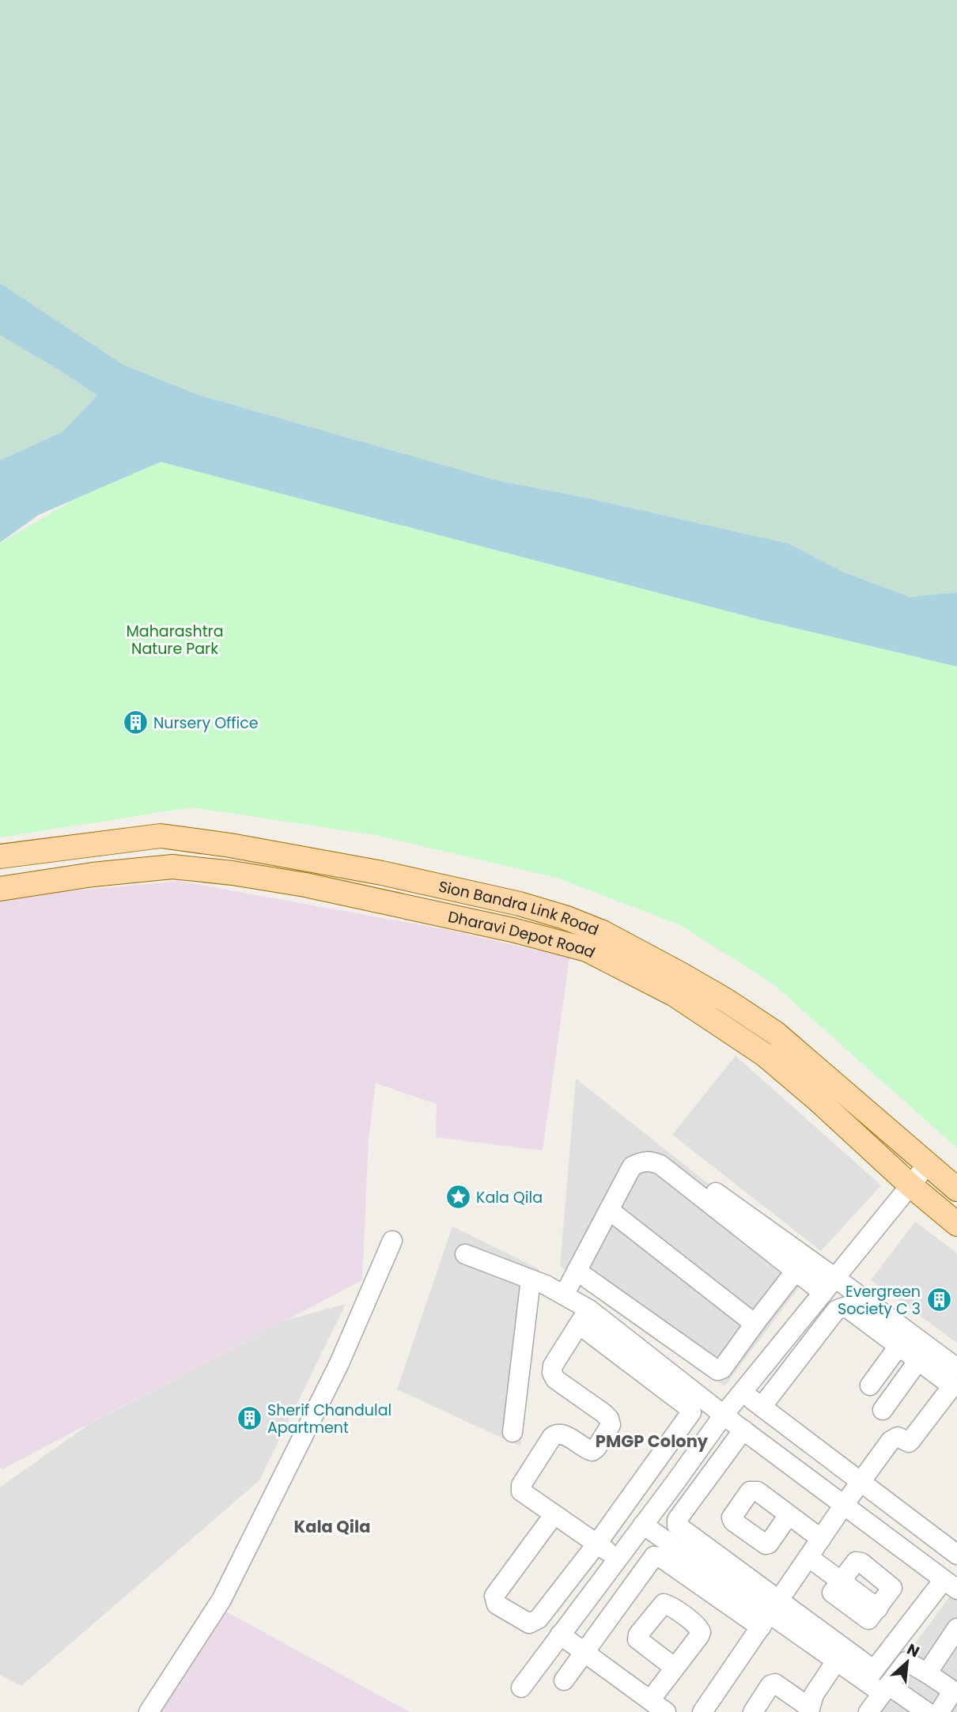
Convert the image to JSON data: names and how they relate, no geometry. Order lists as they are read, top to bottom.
{
  "streets": {
    "main road": ["Sion Bandra Link Road", "Dharavi Depot Road"]
  },
  "districts": ["PMGP Colony", "Kala Qila"],
  "parks": ["Maharashtra Nature Park"],
  "places": {
    "building": ["Nursery Office", "Evergreen Society C 3", "Sherif Chandulal Apartment"],
    "place": ["Kala Qila"]
  },
  "north": "top right"
}
